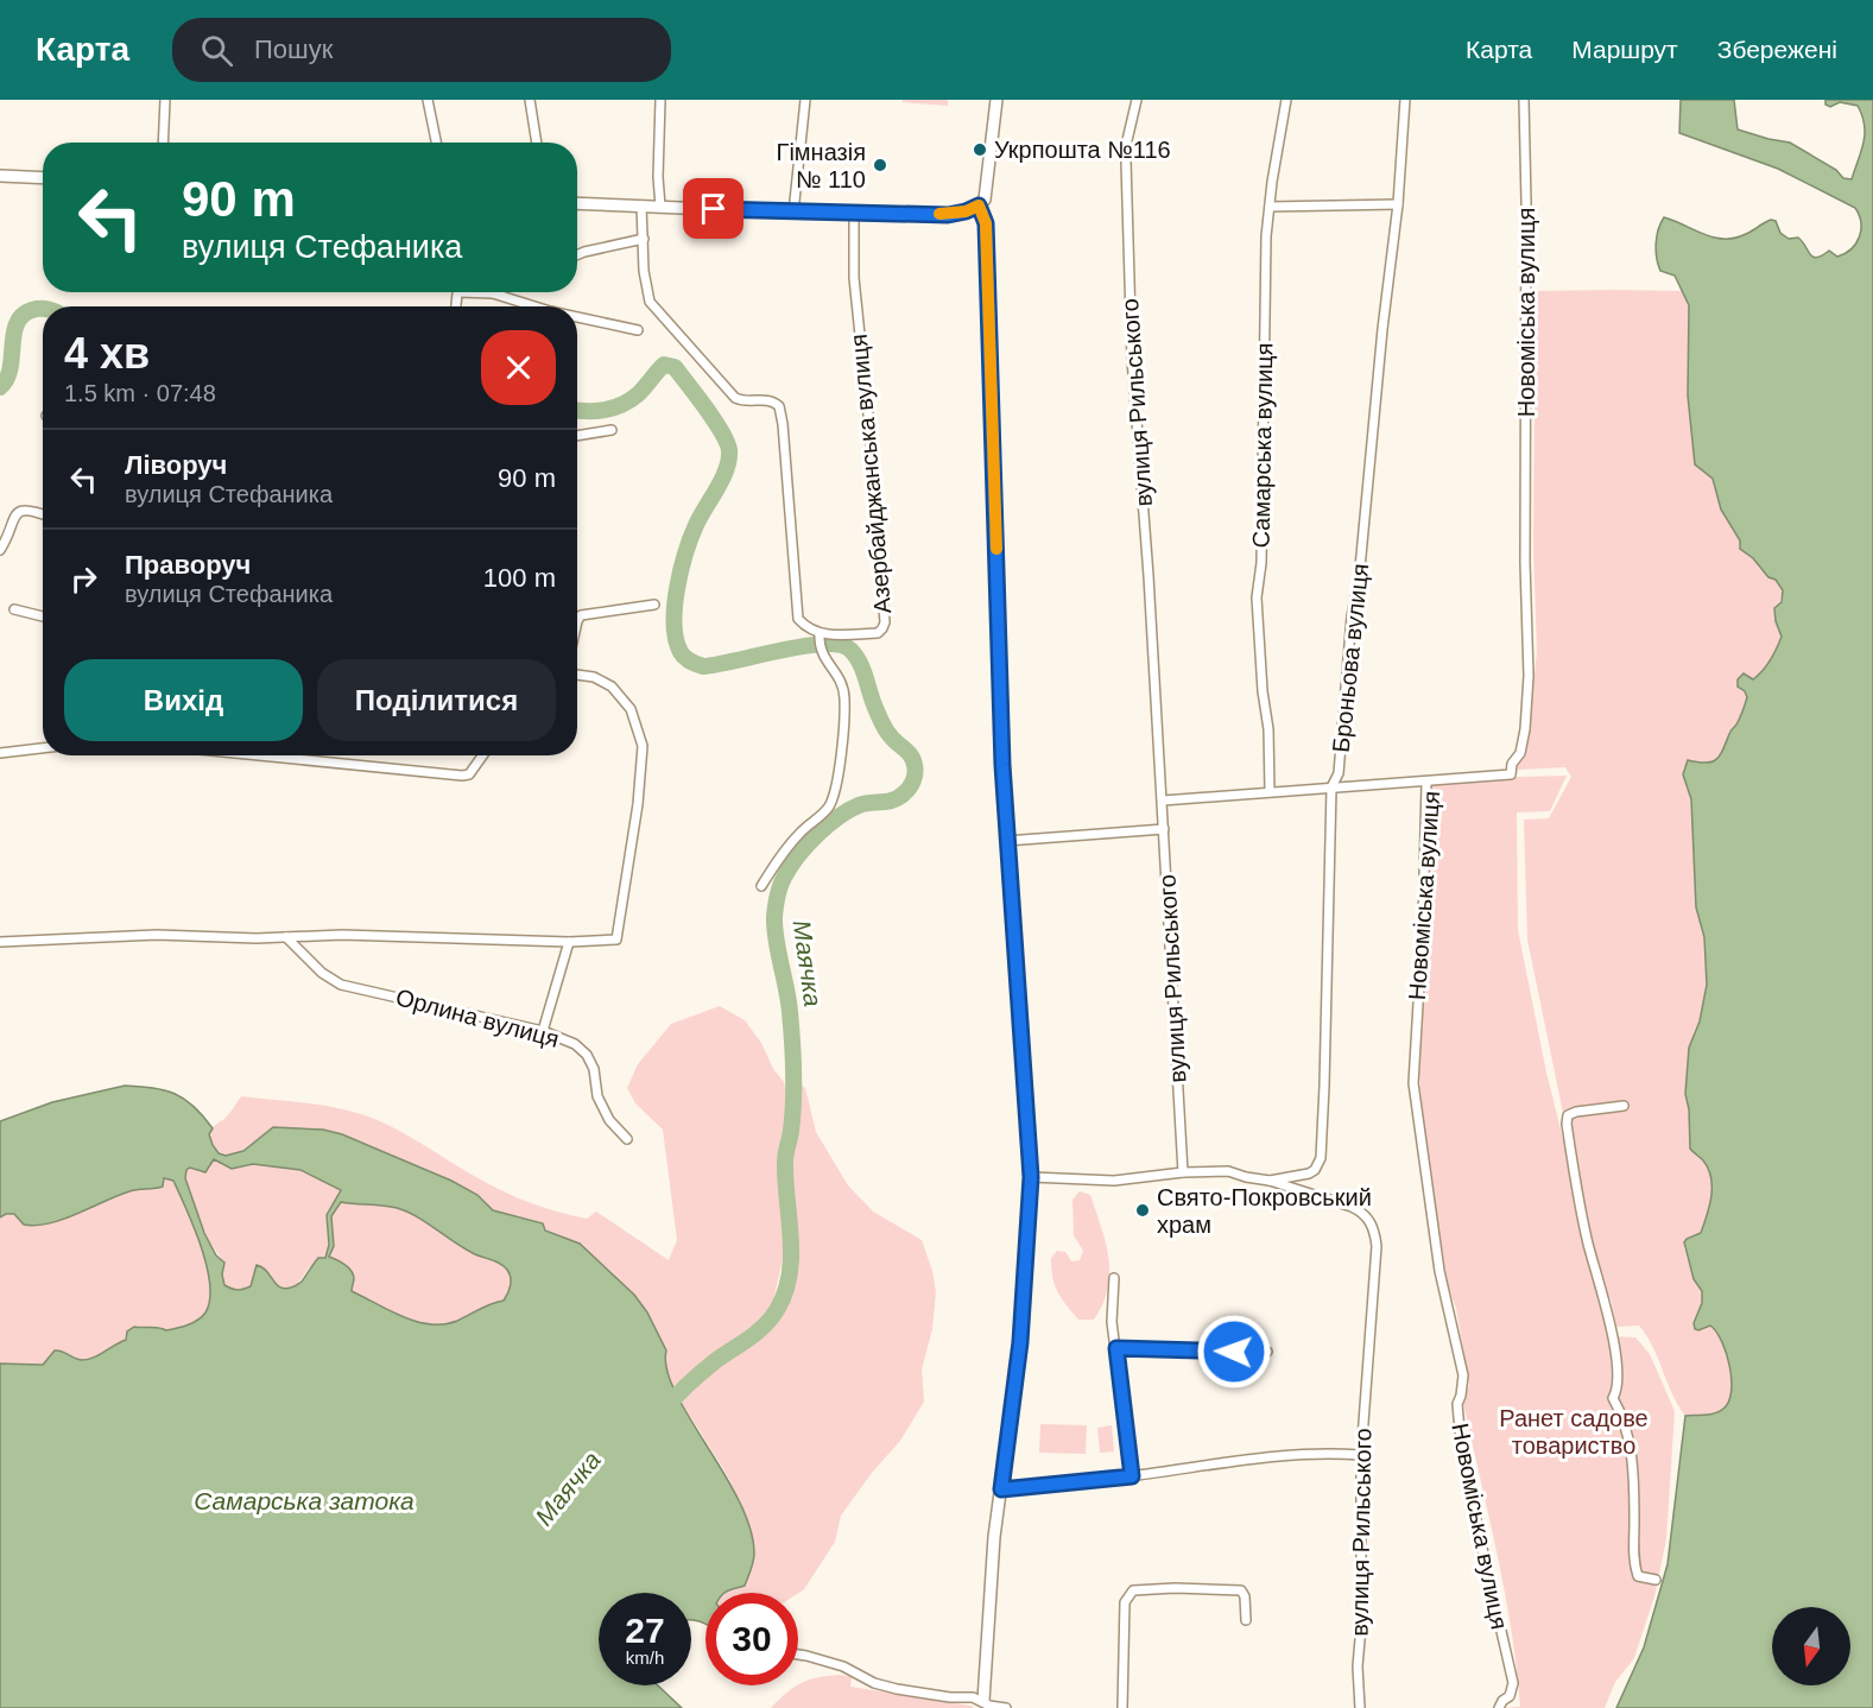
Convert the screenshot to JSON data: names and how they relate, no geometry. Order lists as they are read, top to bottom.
{
  "streets": {
    "street": [
      "Новоміська вулиця",
      "вулиця Рильського",
      "Самарська вулиця",
      "Азербайджанська вулиця",
      "Броньова вулиця",
      "Орлина вулиця"
    ]
  },
  "crossings": [
    ["вулиця Рильського", "Броньова вулиця"]
  ],
  "water": ["Маячка", "Самарська затока"],
  "parks": ["Ранет садове товариство"],
  "places": ["Укрпошта №116", "Гімназія № 110", "Свято-Покровський храм"],
  "north": "bottom",
  "page": {
    "header": "Карта",
    "search": "Пошук",
    "nav": ["Карта", "Маршрут", "Збережені"],
    "turn": ["90 m", "вулиця Стефаника"],
    "heading": ["4 хв", "1.5 km · 07:48"],
    "list": [
      {
        "name": "Ліворуч",
        "note": "вулиця Стефаника",
        "value": "90 m"
      },
      {
        "name": "Праворуч",
        "note": "вулиця Стефаника",
        "value": "100 m"
      }
    ],
    "buttons": ["Вихід", "Поділитися"],
    "speed": "27 km/h",
    "limit": "30"
  }
}
